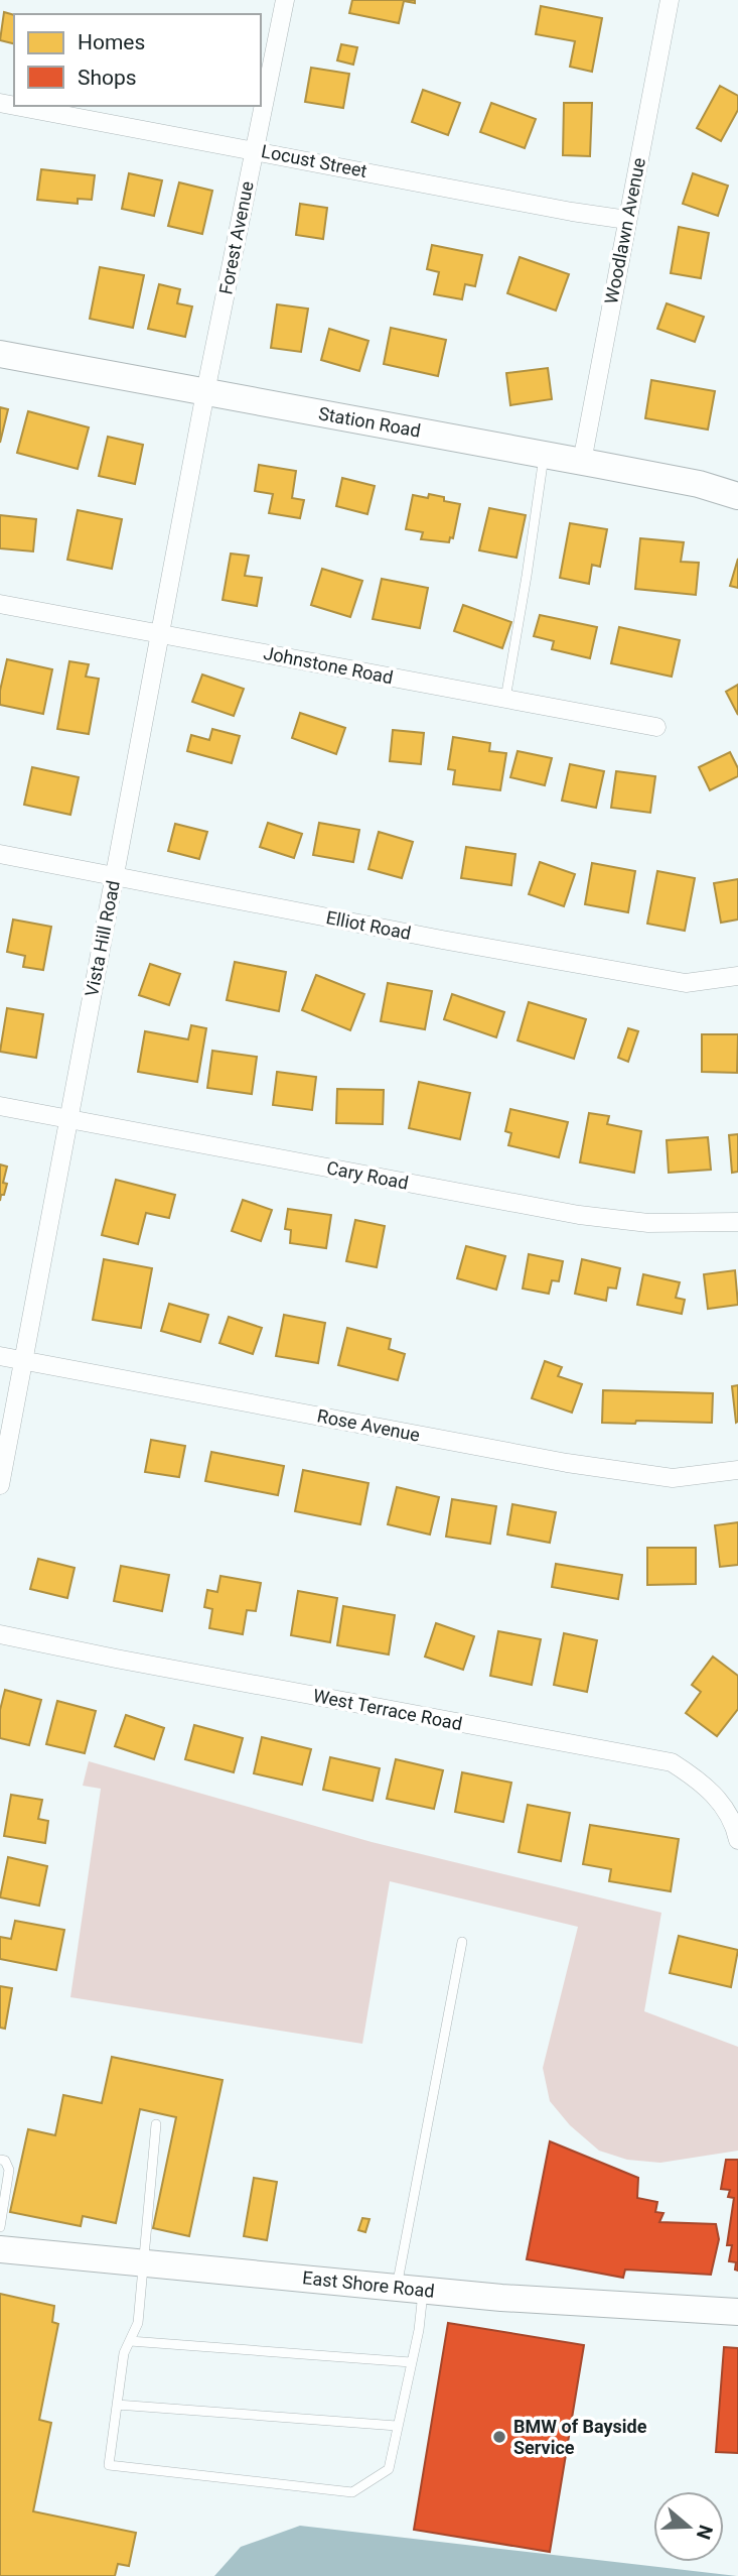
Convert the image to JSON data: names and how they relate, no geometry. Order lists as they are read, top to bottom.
{
  "streets": {
    "street": [
      "Locust Street",
      "Woodlawn Avenue",
      "Forest Avenue",
      "Station Road",
      "Johnstone Road",
      "Elliot Road",
      "Vista Hill Road",
      "Cary Road",
      "Rose Avenue",
      "West Terrace Road",
      "East Shore Road"
    ]
  },
  "crossings": [
    ["Locust Street", "Woodlawn Avenue"],
    ["Locust Street", "Forest Avenue"],
    ["Woodlawn Avenue", "Station Road"],
    ["Forest Avenue", "Station Road"],
    ["Forest Avenue", "Vista Hill Road"],
    ["Station Road", "Vista Hill Road"],
    ["Johnstone Road", "Vista Hill Road"],
    ["Elliot Road", "Vista Hill Road"],
    ["Vista Hill Road", "Cary Road"],
    ["Vista Hill Road", "Rose Avenue"]
  ],
  "places": ["BMW of Bayside Service"],
  "legend": ["Homes", "Shops"],
  "north": "right"
}
